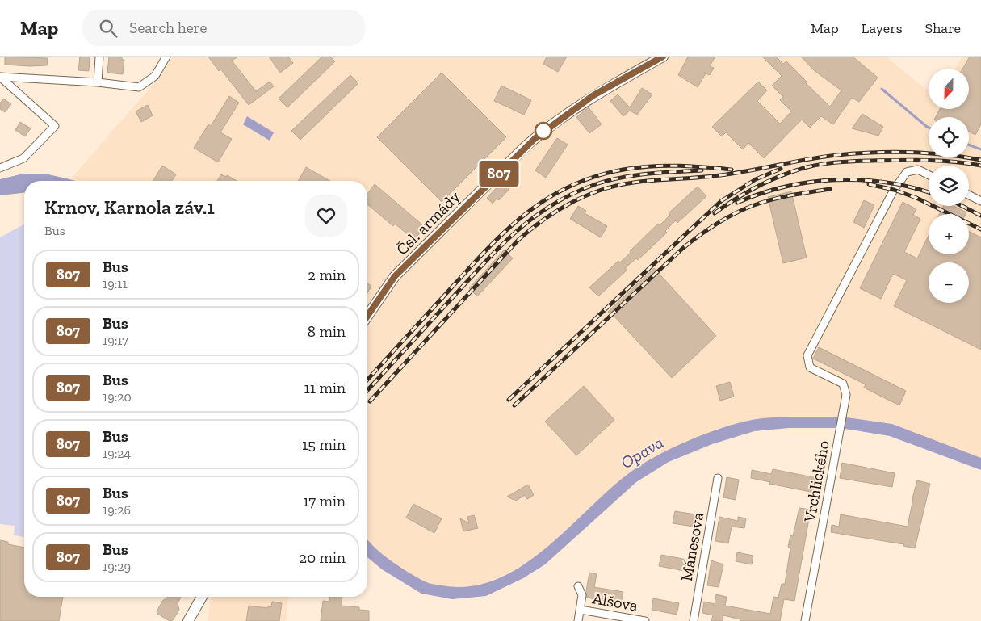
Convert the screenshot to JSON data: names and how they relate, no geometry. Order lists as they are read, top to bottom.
{
  "streets": {
    "main road": ["Čsl. armády"],
    "street": ["Vrchlického", "Mánesova", "Alšova"]
  },
  "water": ["Opava"],
  "lines": ["bus line 807"],
  "north": "bottom",
  "page": {
    "header": "Map",
    "search": "Search here",
    "nav": ["Map", "Layers", "Share"],
    "on_map": "807",
    "map_buttons": ["+", "−"],
    "heading": ["Krnov, Karnola záv.1", "Bus"],
    "list": [
      {
        "mark": "807",
        "name": "Bus",
        "note": "19:11",
        "value": "2 min"
      },
      {
        "mark": "807",
        "name": "Bus",
        "note": "19:17",
        "value": "8 min"
      },
      {
        "mark": "807",
        "name": "Bus",
        "note": "19:20",
        "value": "11 min"
      },
      {
        "mark": "807",
        "name": "Bus",
        "note": "19:24",
        "value": "15 min"
      },
      {
        "mark": "807",
        "name": "Bus",
        "note": "19:26",
        "value": "17 min"
      },
      {
        "mark": "807",
        "name": "Bus",
        "note": "19:29",
        "value": "20 min"
      }
    ]
  }
}
